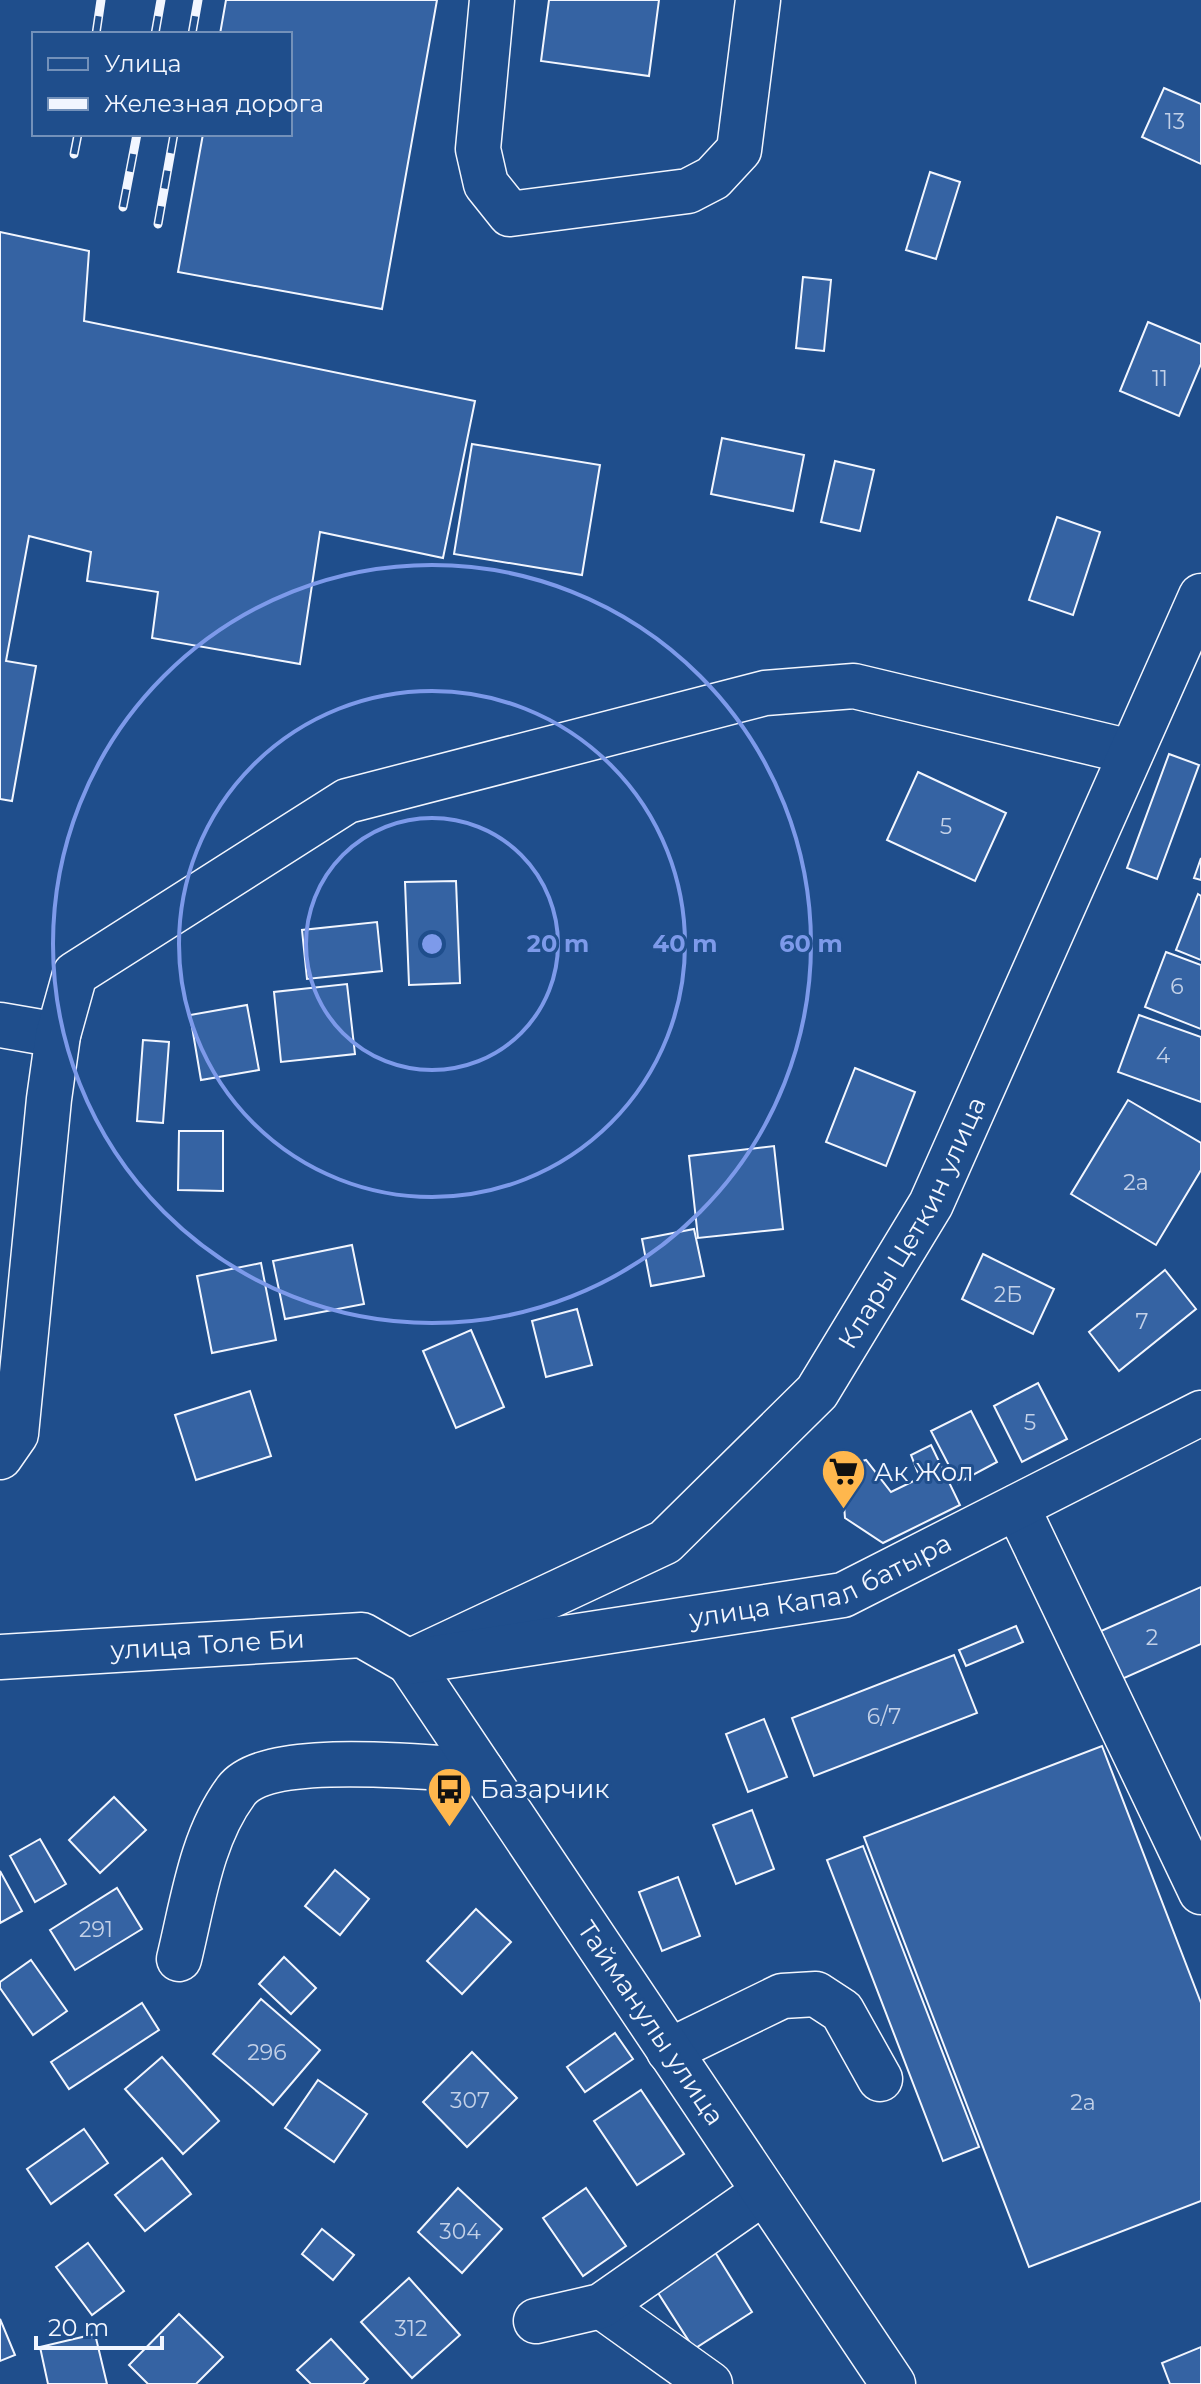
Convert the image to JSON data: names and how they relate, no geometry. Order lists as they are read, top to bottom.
{
  "streets": {
    "street": [
      "Клары Цеткин улица",
      "улица Капал батыра",
      "улица Толе Би",
      "Тайманулы улица"
    ]
  },
  "crossings": [
    ["Клары Цеткин улица", "улица Капал батыра"],
    ["Клары Цеткин улица", "улица Толе Би"],
    ["Клары Цеткин улица", "Тайманулы улица"],
    ["улица Капал батыра", "улица Толе Би"],
    ["улица Капал батыра", "Тайманулы улица"],
    ["улица Толе Би", "Тайманулы улица"]
  ],
  "places": {
    "supermarket": ["Ак Жол"],
    "bus stop": ["Базарчик"]
  },
  "house_numbers": [
    "13",
    "11",
    "5",
    "6",
    "4",
    "2а",
    "2Б",
    "7",
    "5",
    "2",
    "6/7",
    "291",
    "296",
    "307",
    "2а",
    "304",
    "312"
  ],
  "legend": ["Улица", "Железная дорога"],
  "scale_bar": "20 m",
  "rings": ["20 m", "40 m", "60 m"]
}
